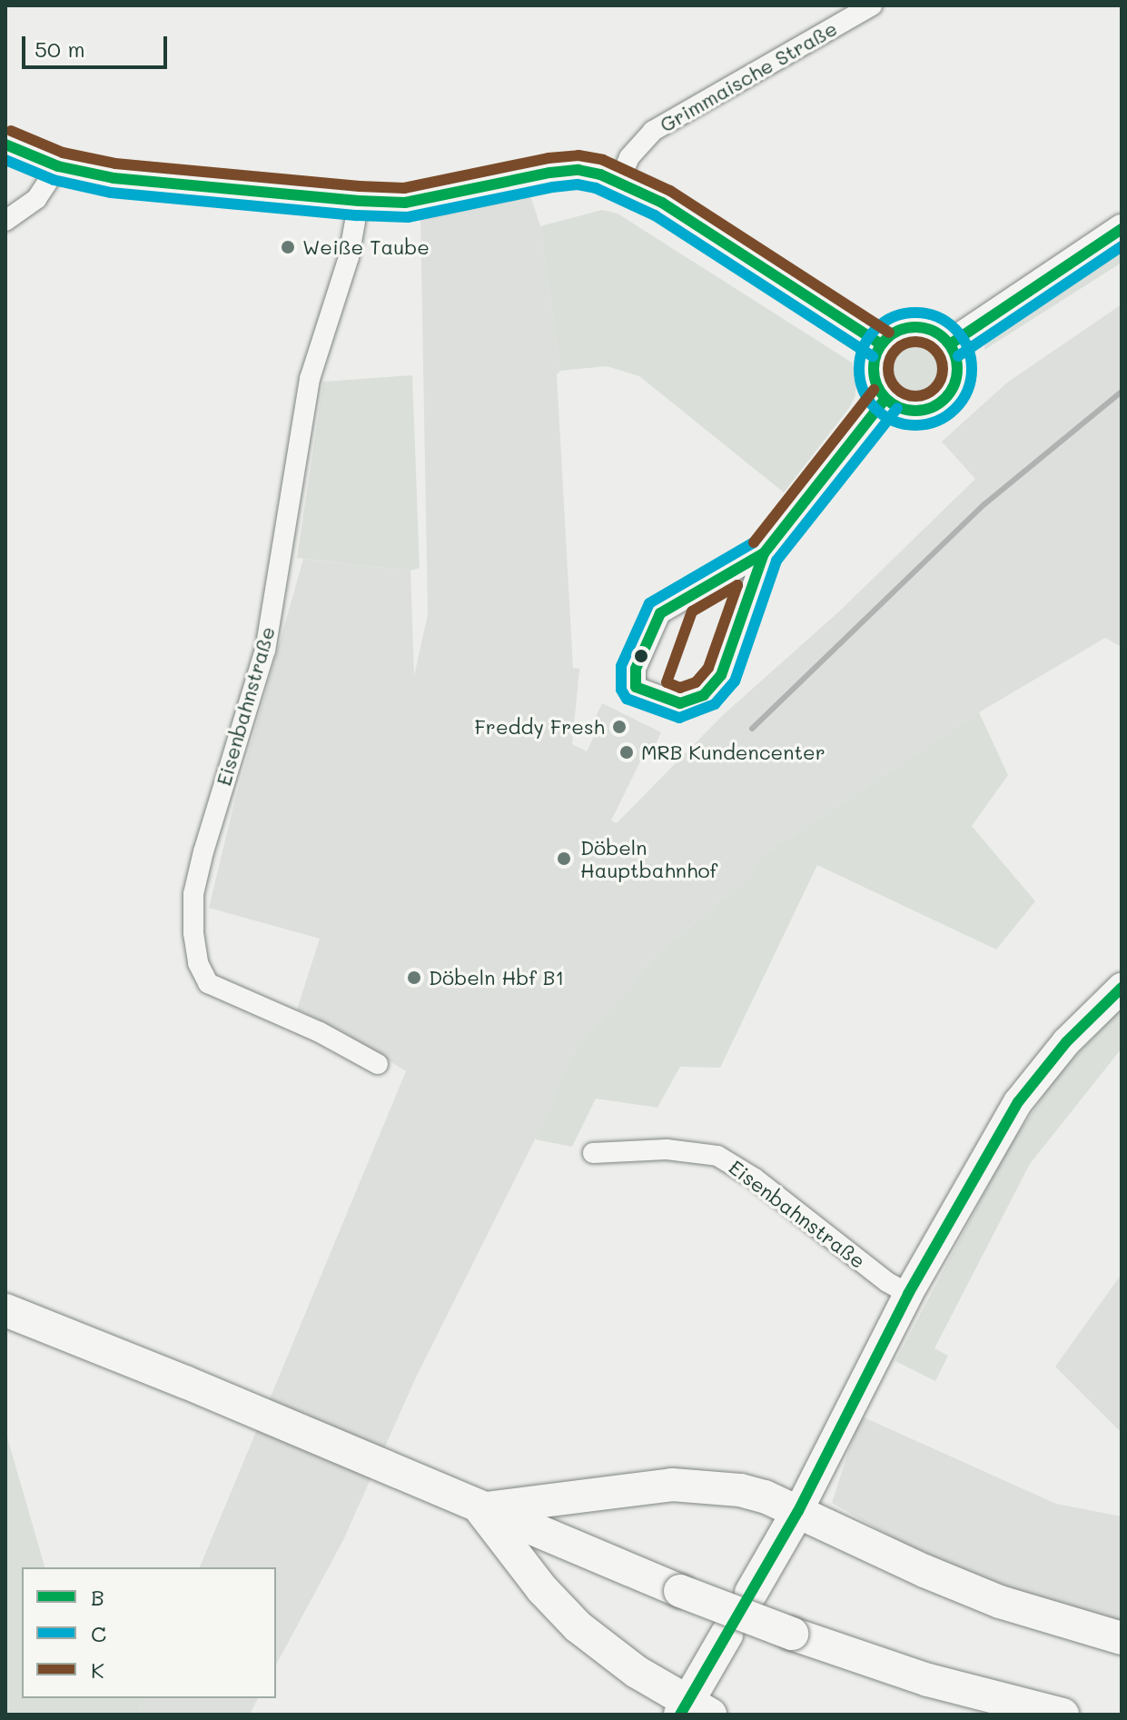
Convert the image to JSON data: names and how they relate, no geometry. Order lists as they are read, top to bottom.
{
  "streets": {
    "street": ["Grimmaische Straße", "Eisenbahnstraße"]
  },
  "places": [
    "Weiße Taube",
    "Freddy Fresh",
    "MRB Kundencenter",
    "Döbeln Hauptbahnhof",
    "Döbeln Hbf B1"
  ],
  "lines": ["transit line K", "transit line B", "transit line C"],
  "legend": ["B", "C", "K"],
  "scale_bar": "50 m"
}
